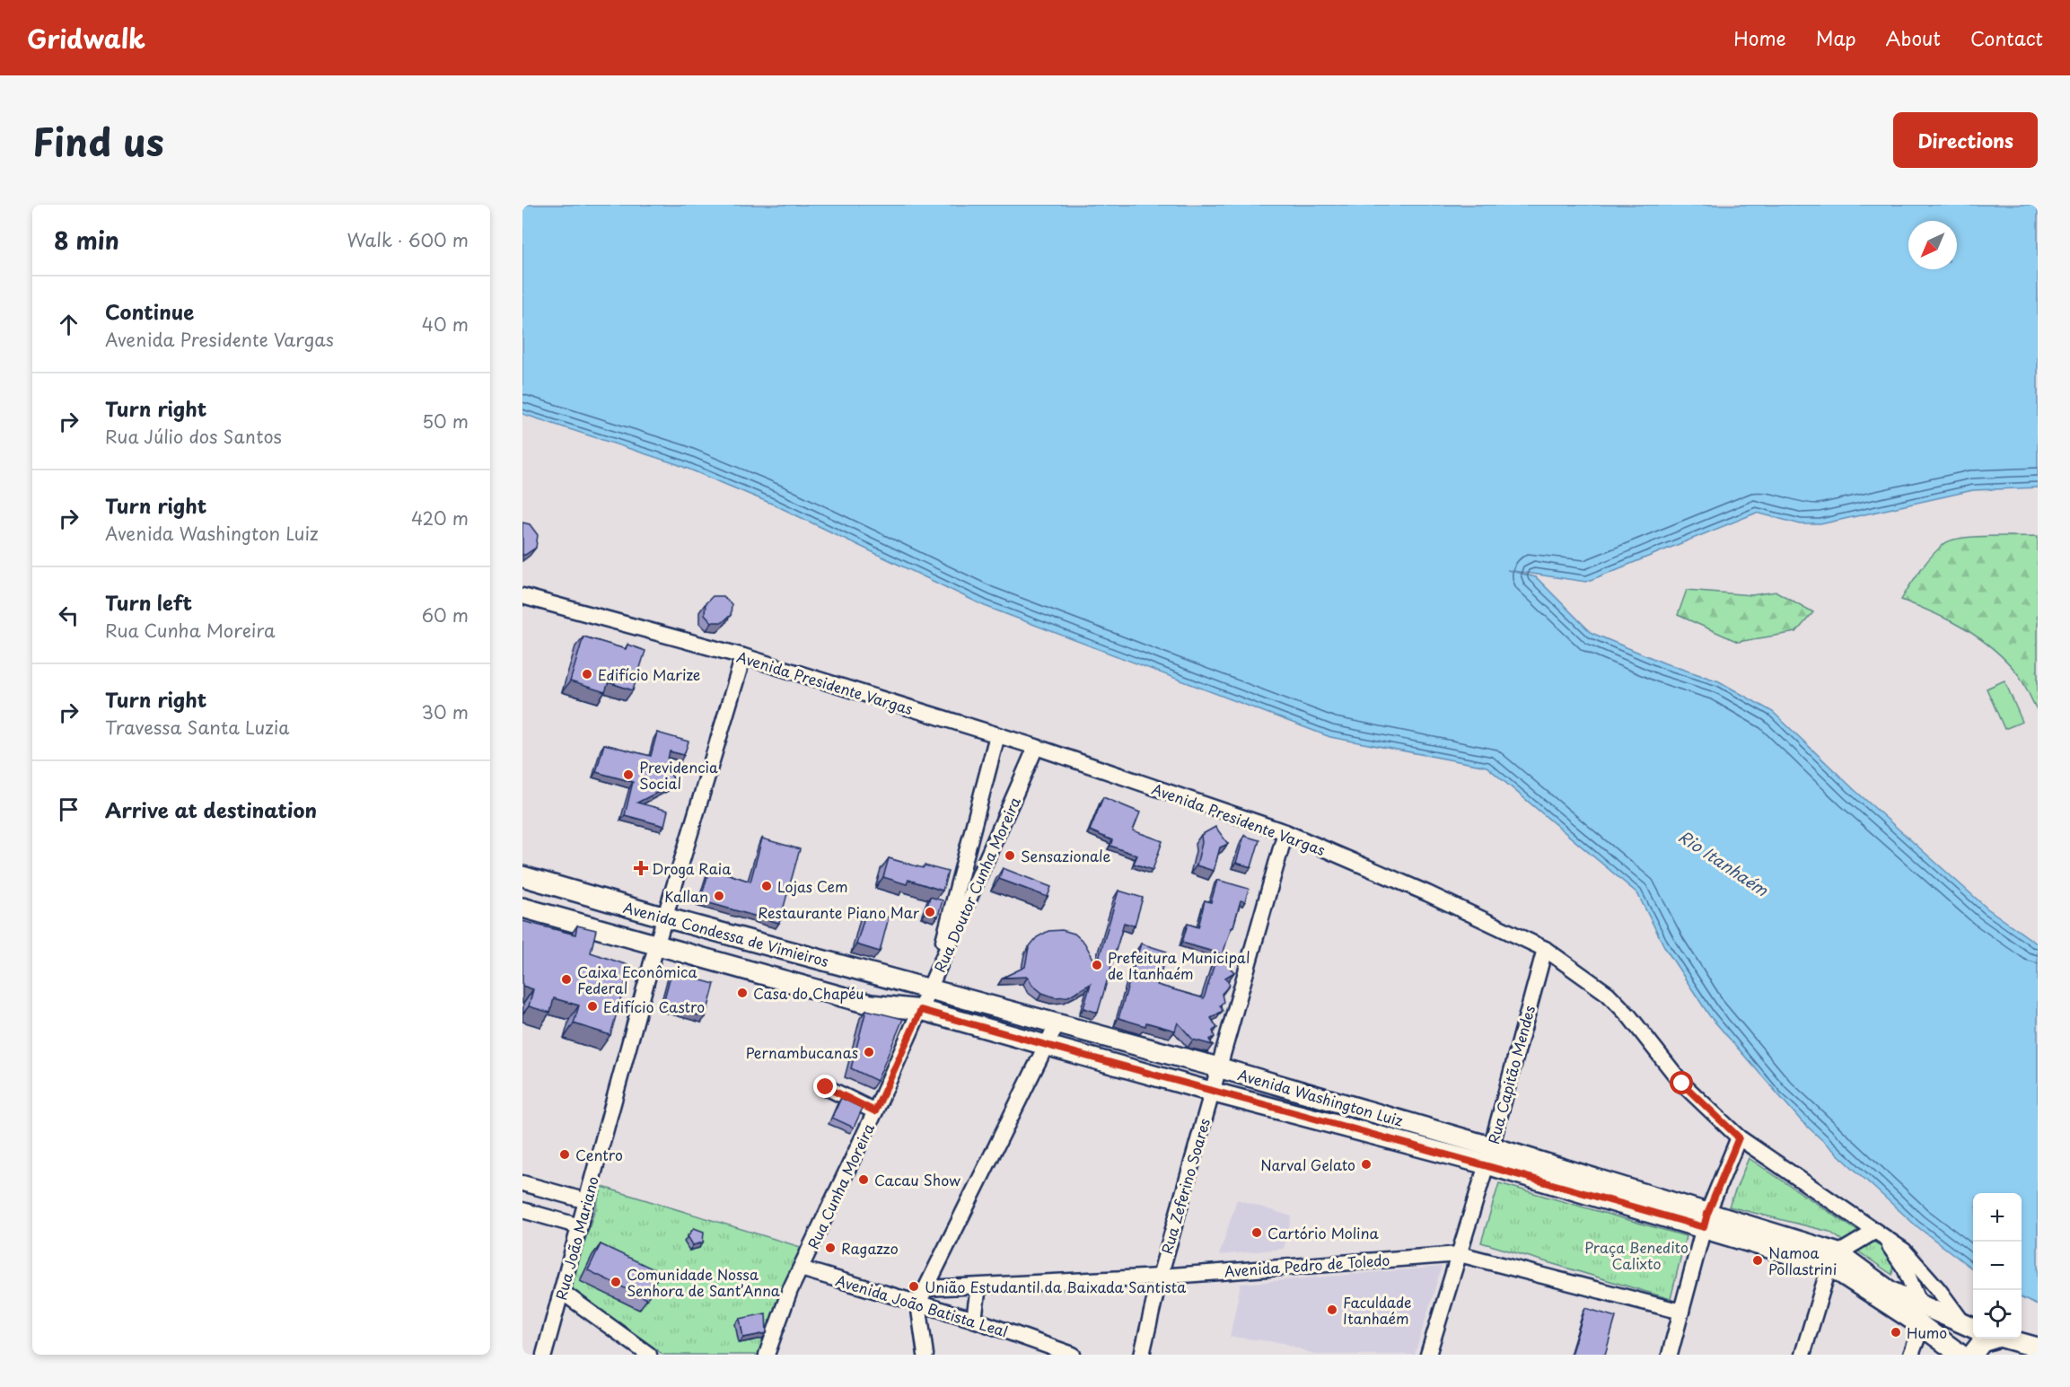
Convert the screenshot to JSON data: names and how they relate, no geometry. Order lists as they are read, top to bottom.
{
  "streets": {
    "main road": ["Avenida Condessa de Vimieiros", "Avenida Washington Luiz"],
    "street": [
      "Avenida Presidente Vargas",
      "Rua Doutor Cunha Moreira",
      "Rua Capitão Mendes",
      "Rua Cunha Moreira",
      "Rua Zeferino Soares",
      "Rua João Mariano",
      "Avenida Pedro de Toledo",
      "Avenida João Batista Leal"
    ]
  },
  "crossings": [
    ["Avenida Presidente Vargas", "Rua Doutor Cunha Moreira"],
    ["Avenida Presidente Vargas", "Rua Capitão Mendes"],
    ["Avenida Presidente Vargas", "Rua Zeferino Soares"],
    ["Avenida Presidente Vargas", "Rua João Mariano"],
    ["Rua Doutor Cunha Moreira", "Avenida Condessa de Vimieiros"],
    ["Rua Doutor Cunha Moreira", "Avenida Washington Luiz"],
    ["Rua Doutor Cunha Moreira", "Rua Cunha Moreira"],
    ["Avenida Condessa de Vimieiros", "Avenida Washington Luiz"],
    ["Avenida Condessa de Vimieiros", "Rua Cunha Moreira"],
    ["Avenida Condessa de Vimieiros", "Rua João Mariano"],
    ["Rua Capitão Mendes", "Avenida Washington Luiz"],
    ["Rua Capitão Mendes", "Avenida Pedro de Toledo"],
    ["Avenida Washington Luiz", "Rua Cunha Moreira"],
    ["Avenida Washington Luiz", "Rua Zeferino Soares"],
    ["Rua Cunha Moreira", "Avenida João Batista Leal"],
    ["Rua Zeferino Soares", "Avenida Pedro de Toledo"]
  ],
  "water": ["Rio Itanhaém"],
  "parks": ["Praça Benedito Calixto"],
  "places": {
    "other": [
      "Edifício Marize",
      "Previdencia Social",
      "Sensazionale",
      "Lojas Cem",
      "Kallan",
      "Restaurante Piano Mar",
      "Prefeitura Municipal de Itanhaém",
      "Caixa Econômica Federal",
      "Casa do Chapéu",
      "Edifício Castro",
      "Pernambucanas",
      "Centro",
      "Narval Gelato",
      "Cacau Show",
      "Cartório Molina",
      "Ragazzo",
      "Namoa Pollastrini",
      "Comunidade Nossa Senhora de Sant’Anna",
      "União Estudantil da Baixada Santista",
      "Faculdade Itanhaém",
      "Humo"
    ],
    "health": ["Droga Raia"]
  },
  "north": "bottom left",
  "page": {
    "header": "Gridwalk",
    "nav": [
      "Home",
      "Map",
      "About",
      "Contact"
    ],
    "title": "Find us",
    "buttons": "Directions",
    "heading": ["8 min", "Walk · 600 m"],
    "list": [
      ["Continue", "Avenida Presidente Vargas", "40 m"],
      ["Turn right", "Rua Júlio dos Santos", "50 m"],
      ["Turn right", "Avenida Washington Luiz", "420 m"],
      ["Turn left", "Rua Cunha Moreira", "60 m"],
      ["Turn right", "Travessa Santa Luzia", "30 m"],
      "Arrive at destination"
    ],
    "map_buttons": ["+", "−"]
  }
}
